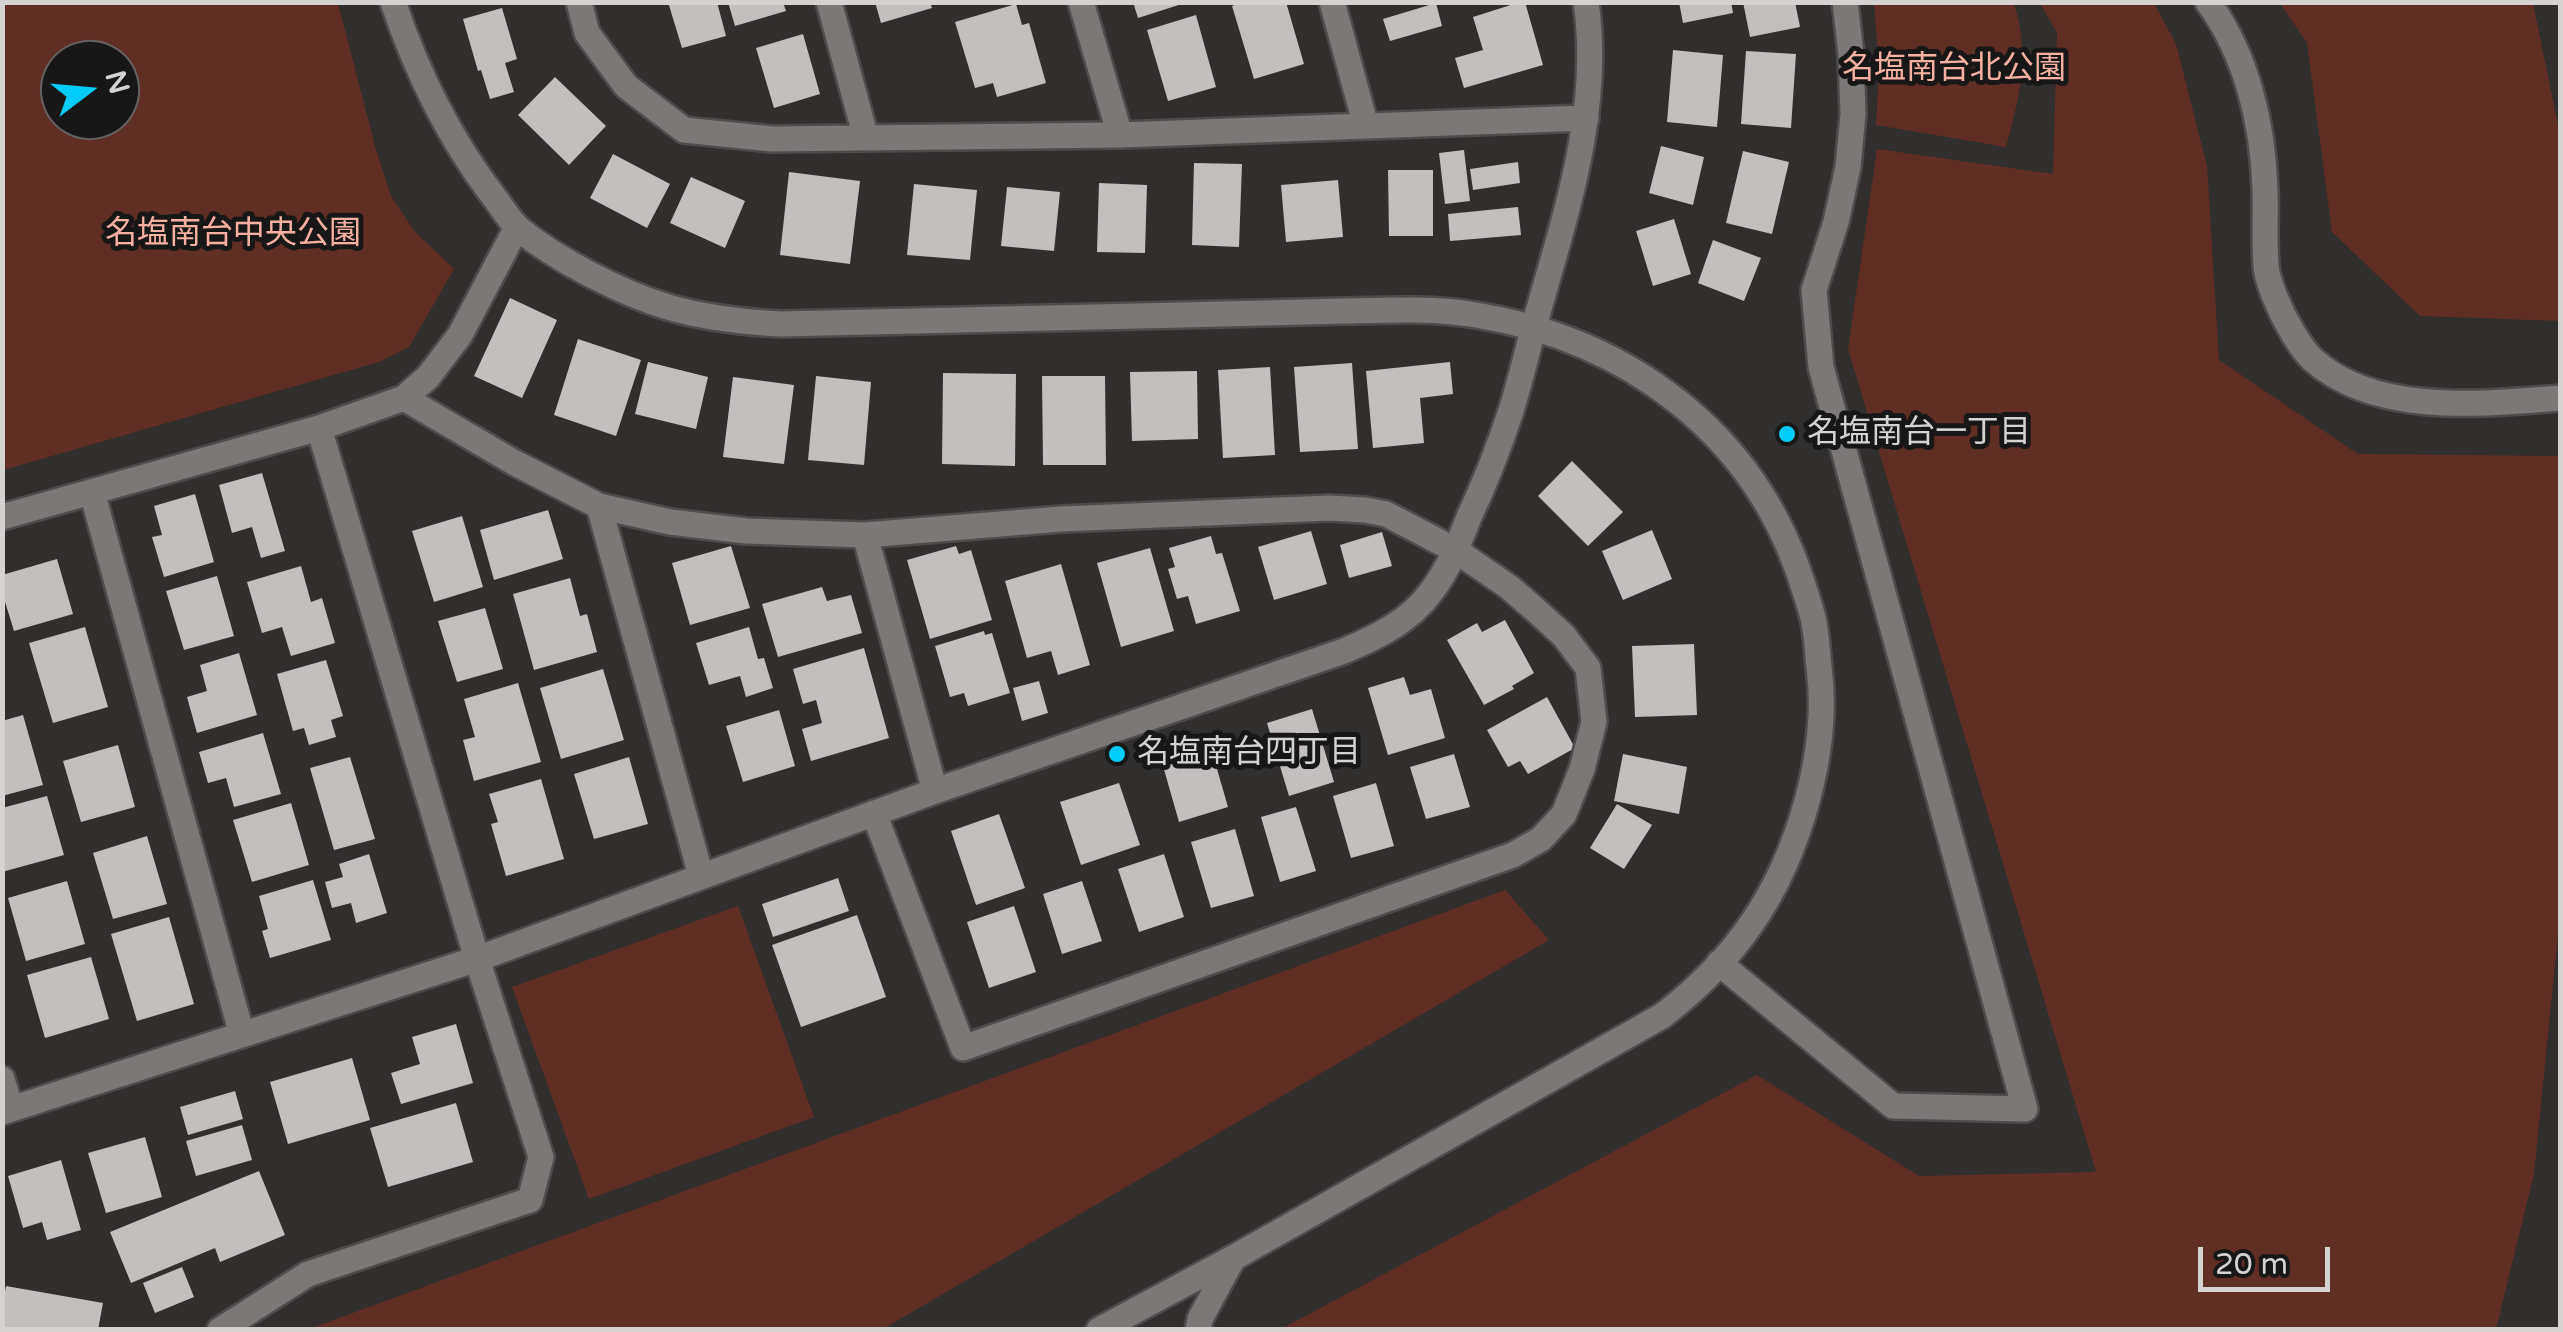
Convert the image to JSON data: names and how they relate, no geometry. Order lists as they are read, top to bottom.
{
  "parks": ["名塩南台北公園", "名塩南台中央公園"],
  "places": ["名塩南台一丁目", "名塩南台四丁目"],
  "scale_bar": "20 m",
  "north": "right"
}
